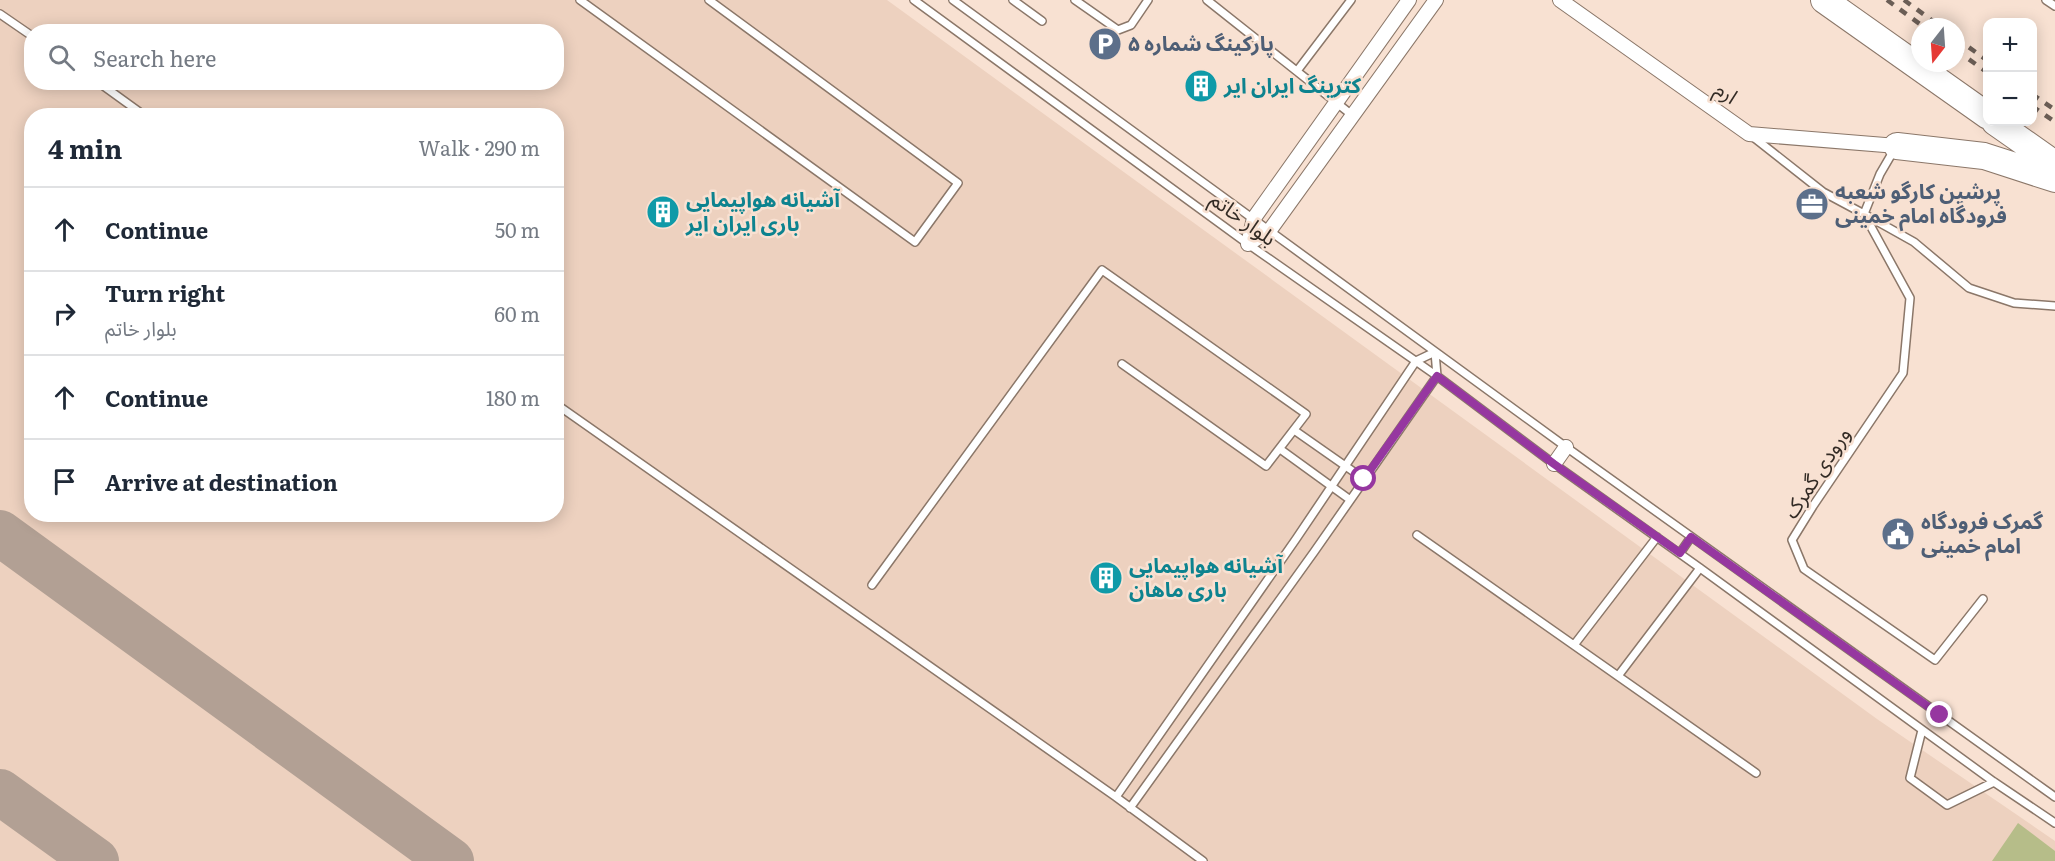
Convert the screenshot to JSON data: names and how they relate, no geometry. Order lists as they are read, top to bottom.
{
  "streets": {
    "street": ["ارم"],
    "lane": ["بلوار خاتم", "ورودی گمرک"]
  },
  "places": {
    "parking": ["پارکینگ شماره ۵"],
    "building": ["کترینگ ایران ایر", "آشیانه هواپیمایی باری ایران ایر", "آشیانه هواپیمایی باری ماهان"],
    "office": ["پرشین کارگو شعبه فرودگاه امام خمینی"],
    "public building": ["گمرک فرودگاه امام خمینی"]
  },
  "north": "bottom",
  "page": {
    "map_buttons": ["+", "−"],
    "search": "Search here",
    "heading": ["4 min", "Walk · 290 m"],
    "list": [
      ["Continue", "50 m"],
      ["Turn right", "بلوار خاتم", "60 m"],
      ["Continue", "180 m"],
      "Arrive at destination"
    ]
  }
}
